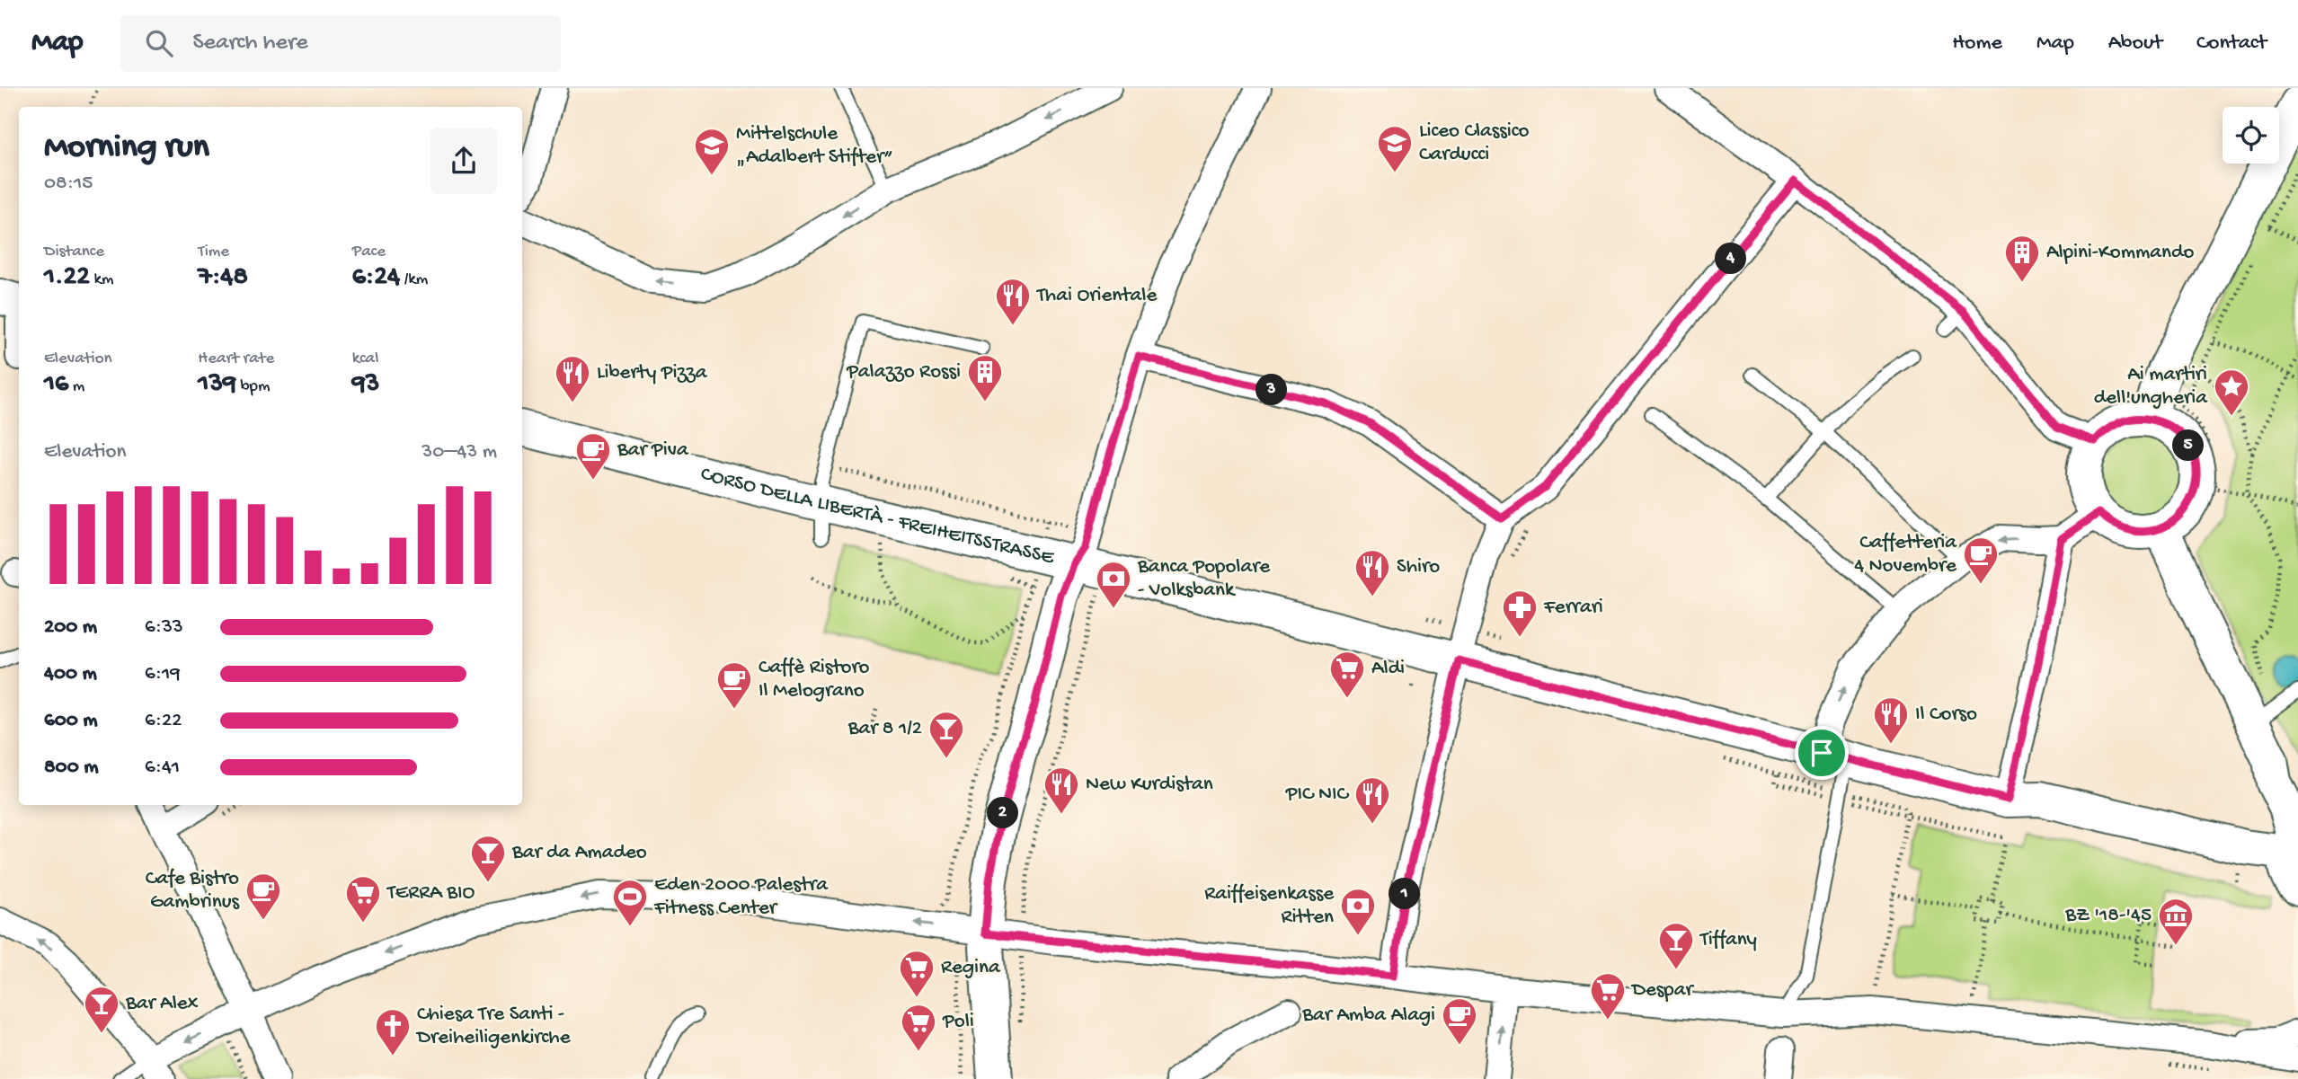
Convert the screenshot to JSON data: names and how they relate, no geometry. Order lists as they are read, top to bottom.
{
  "streets": {
    "main road": ["CORSO DELLA LIBERTÀ - FREIHEITSSTRASSE"]
  },
  "places": {
    "school or university": ["Liceo Classico Carducci", "Mittelschule „Adalbert Stifter”"],
    "building": ["Alpini-Kommando", "Palazzo Rossi"],
    "restaurant": [
      "Thai Orientale",
      "Liberty Pizza",
      "Shiro",
      "Il Corso",
      "New Kurdistan",
      "PIC NIC"
    ],
    "place": ["Ai martiri dell'ungheria"],
    "cafe": [
      "Bar Piva",
      "Caffetteria 4 Novembre",
      "Caffè Ristoro Il Melograno",
      "Cafe Bistro Gambrinus",
      "Bar Amba Alagi"
    ],
    "bank": ["Banca Popolare - Volksbank", "Raiffeisenkasse Ritten"],
    "pharmacy": ["Ferrari"],
    "supermarket": [
      "Aldi",
      "TERRA BIO",
      "Regina",
      "Despar",
      "Poli"
    ],
    "bar": [
      "Bar 8 1/2",
      "Bar da Amadeo",
      "Tiffany",
      "Bar Alex"
    ],
    "sports": ["Eden 2000 Palestra Fitness Center"],
    "museum": ["BZ '18-'45"],
    "church": ["Chiesa Tre Santi - Dreiheiligenkirche"]
  },
  "page": {
    "header": "Map",
    "search": "Search here",
    "nav": [
      "Home",
      "Map",
      "About",
      "Contact"
    ],
    "heading": ["Morning run", "08:15"],
    "stats": [
      ["Distance", "1.22 km"],
      ["Time", "7:48"],
      ["Pace", "6:24 /km"],
      ["Elevation", "16 m"],
      ["Heart rate", "139 bpm"],
      ["kcal", "93"]
    ],
    "pins": [
      "4",
      "3",
      "5",
      "2",
      "1"
    ],
    "chart": ["Elevation", "30–43 m"],
    "list": [
      {
        "name": "200 m",
        "note": "6:33"
      },
      {
        "name": "400 m",
        "note": "6:19"
      },
      {
        "name": "600 m",
        "note": "6:22"
      },
      {
        "name": "800 m",
        "note": "6:41"
      }
    ]
  }
}
